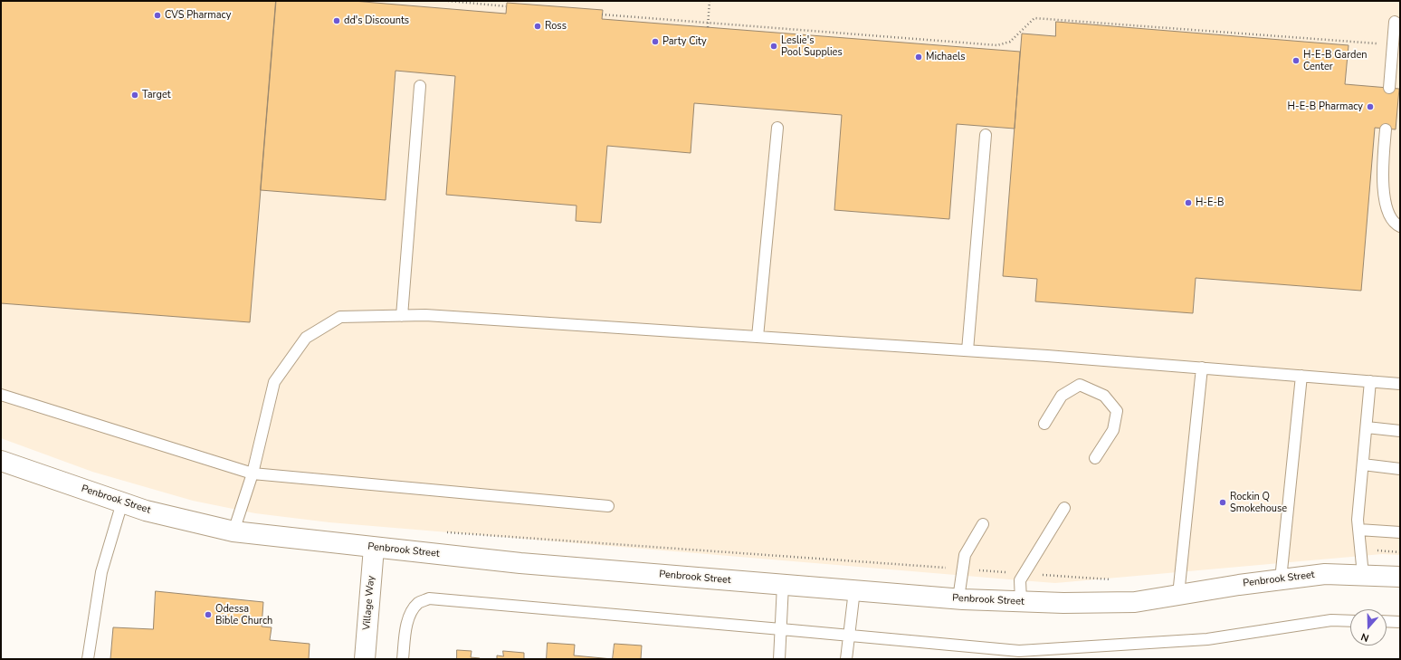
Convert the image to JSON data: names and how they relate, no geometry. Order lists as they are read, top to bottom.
{
  "streets": {
    "street": ["Penbrook Street", "Village Way"]
  },
  "crossings": [
    ["Penbrook Street", "Village Way"]
  ],
  "places": [
    "CVS Pharmacy",
    "dd's Discounts",
    "Ross",
    "Party City",
    "Leslie's Pool Supplies",
    "Michaels",
    "H-E-B Garden Center",
    "Target",
    "H-E-B Pharmacy",
    "H-E-B",
    "Rockin Q Smokehouse",
    "Odessa Bible Church"
  ],
  "north": "bottom"
}
